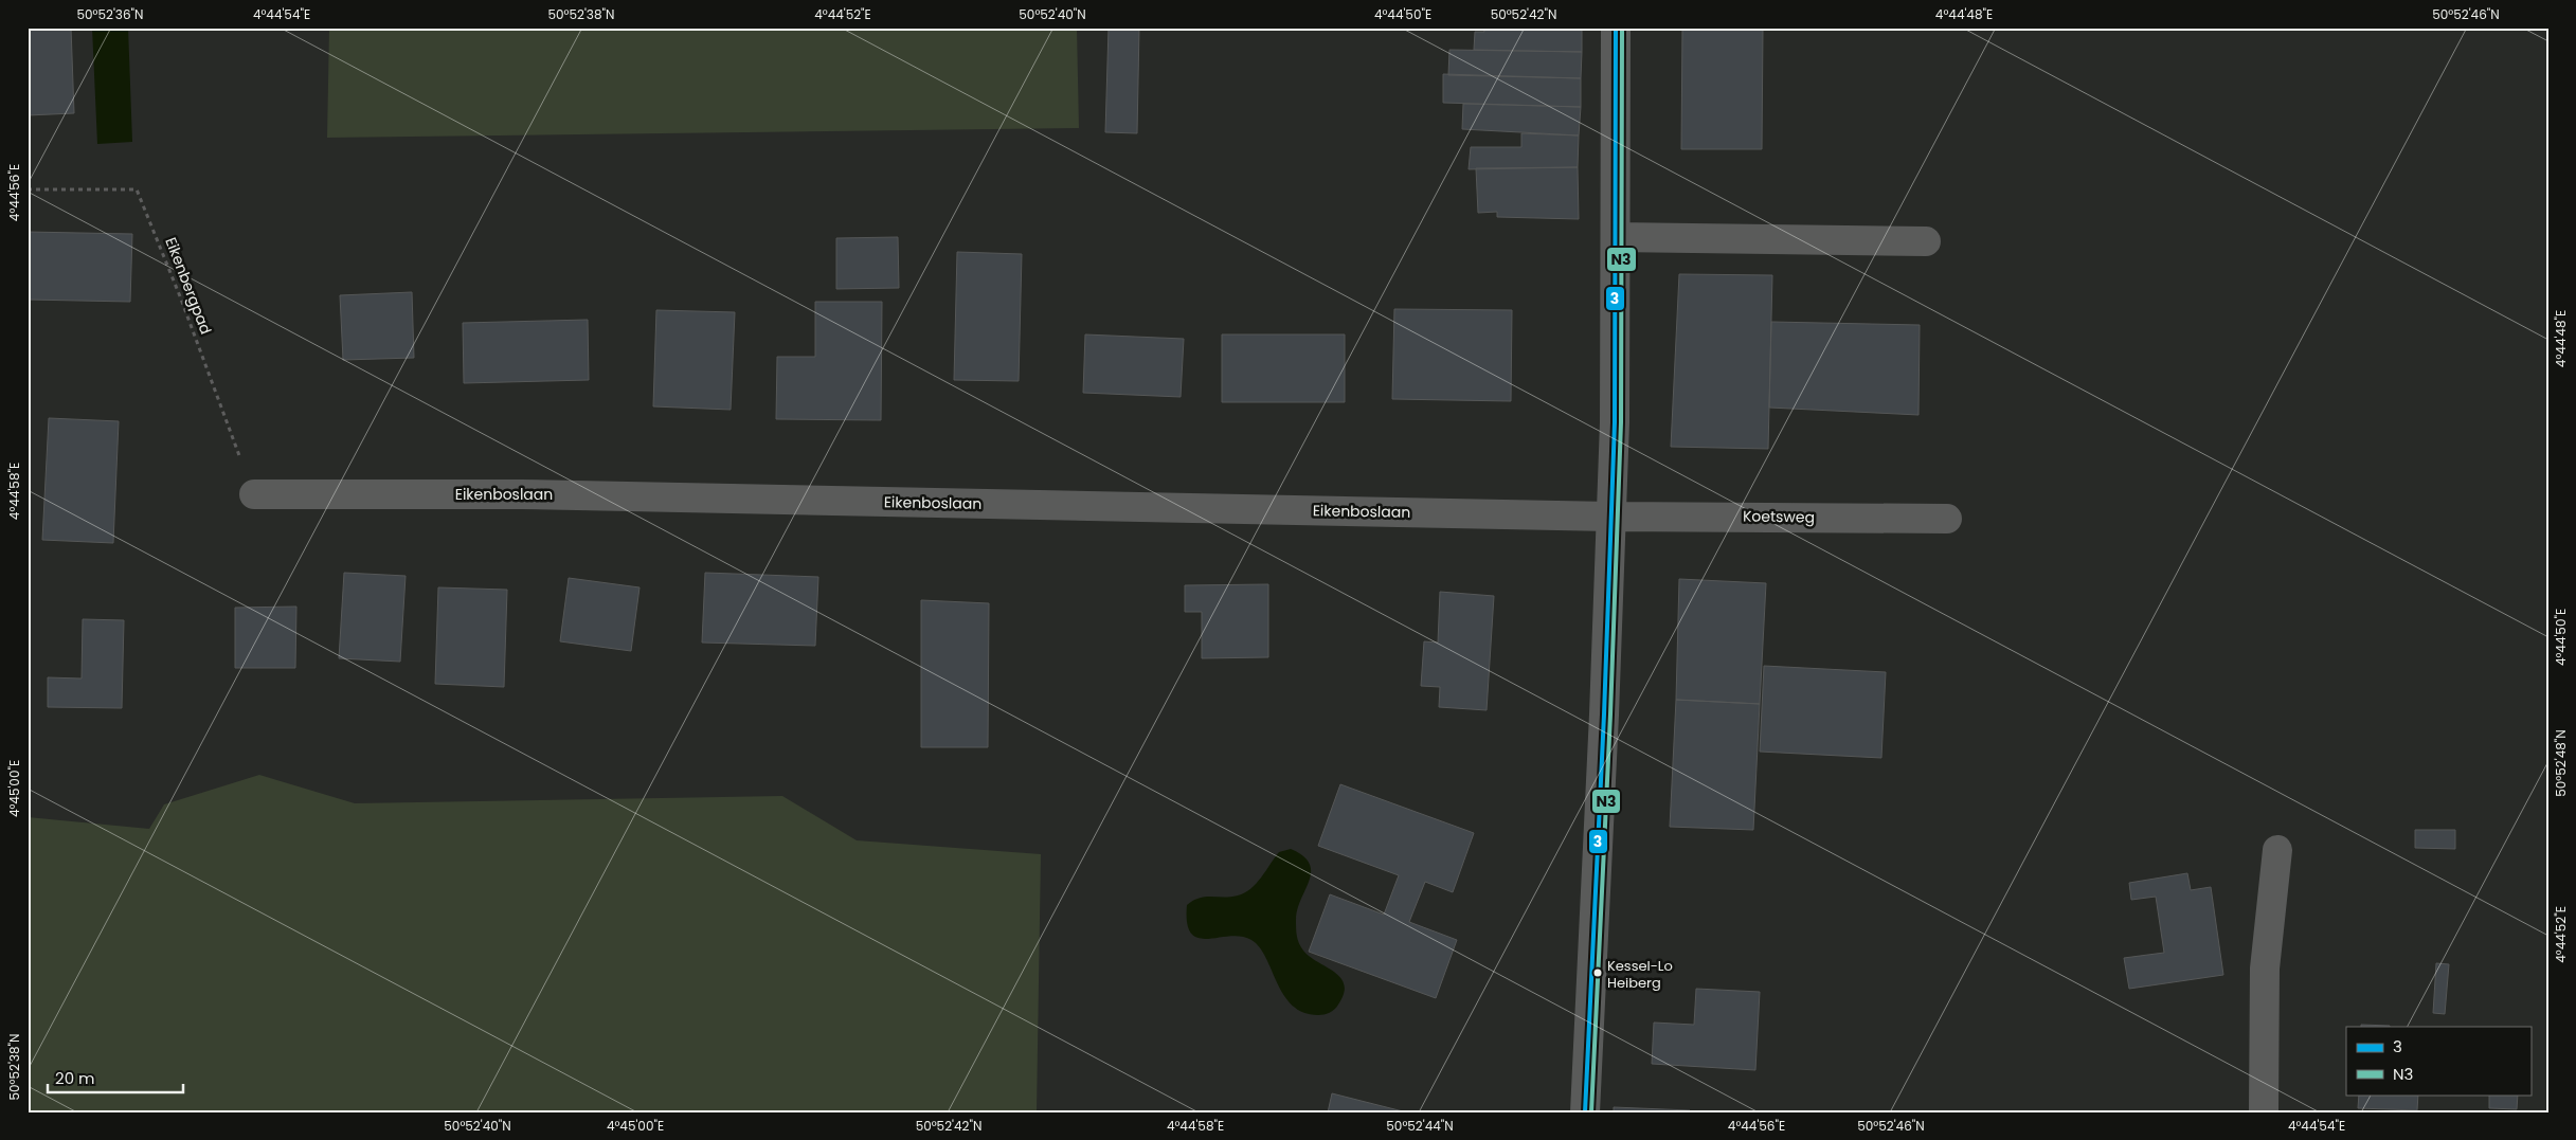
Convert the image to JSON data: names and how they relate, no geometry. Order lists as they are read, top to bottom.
{
  "streets": {
    "street": ["Eikenboslaan", "Koetsweg"],
    "path": ["Eikenbergpad"]
  },
  "crossings": [
    ["Eikenbergpad", "Eikenboslaan"],
    ["Eikenboslaan", "Koetsweg"]
  ],
  "places": ["Kessel-Lo Heiberg"],
  "lines": ["transit line 3", "transit line N3"],
  "legend": ["3", "N3"],
  "scale_bar": "20 m",
  "coordinates": [
    "50°52'36\"N",
    "4°44'54\"E",
    "50°52'38\"N",
    "4°44'52\"E",
    "50°52'40\"N",
    "4°44'50\"E",
    "50°52'42\"N",
    "4°44'48\"E",
    "50°52'46\"N",
    "4°44'56\"E",
    "4°44'58\"E",
    "50°52'48\"N",
    "4°45'00\"E",
    "50°52'44\"N"
  ]
}
